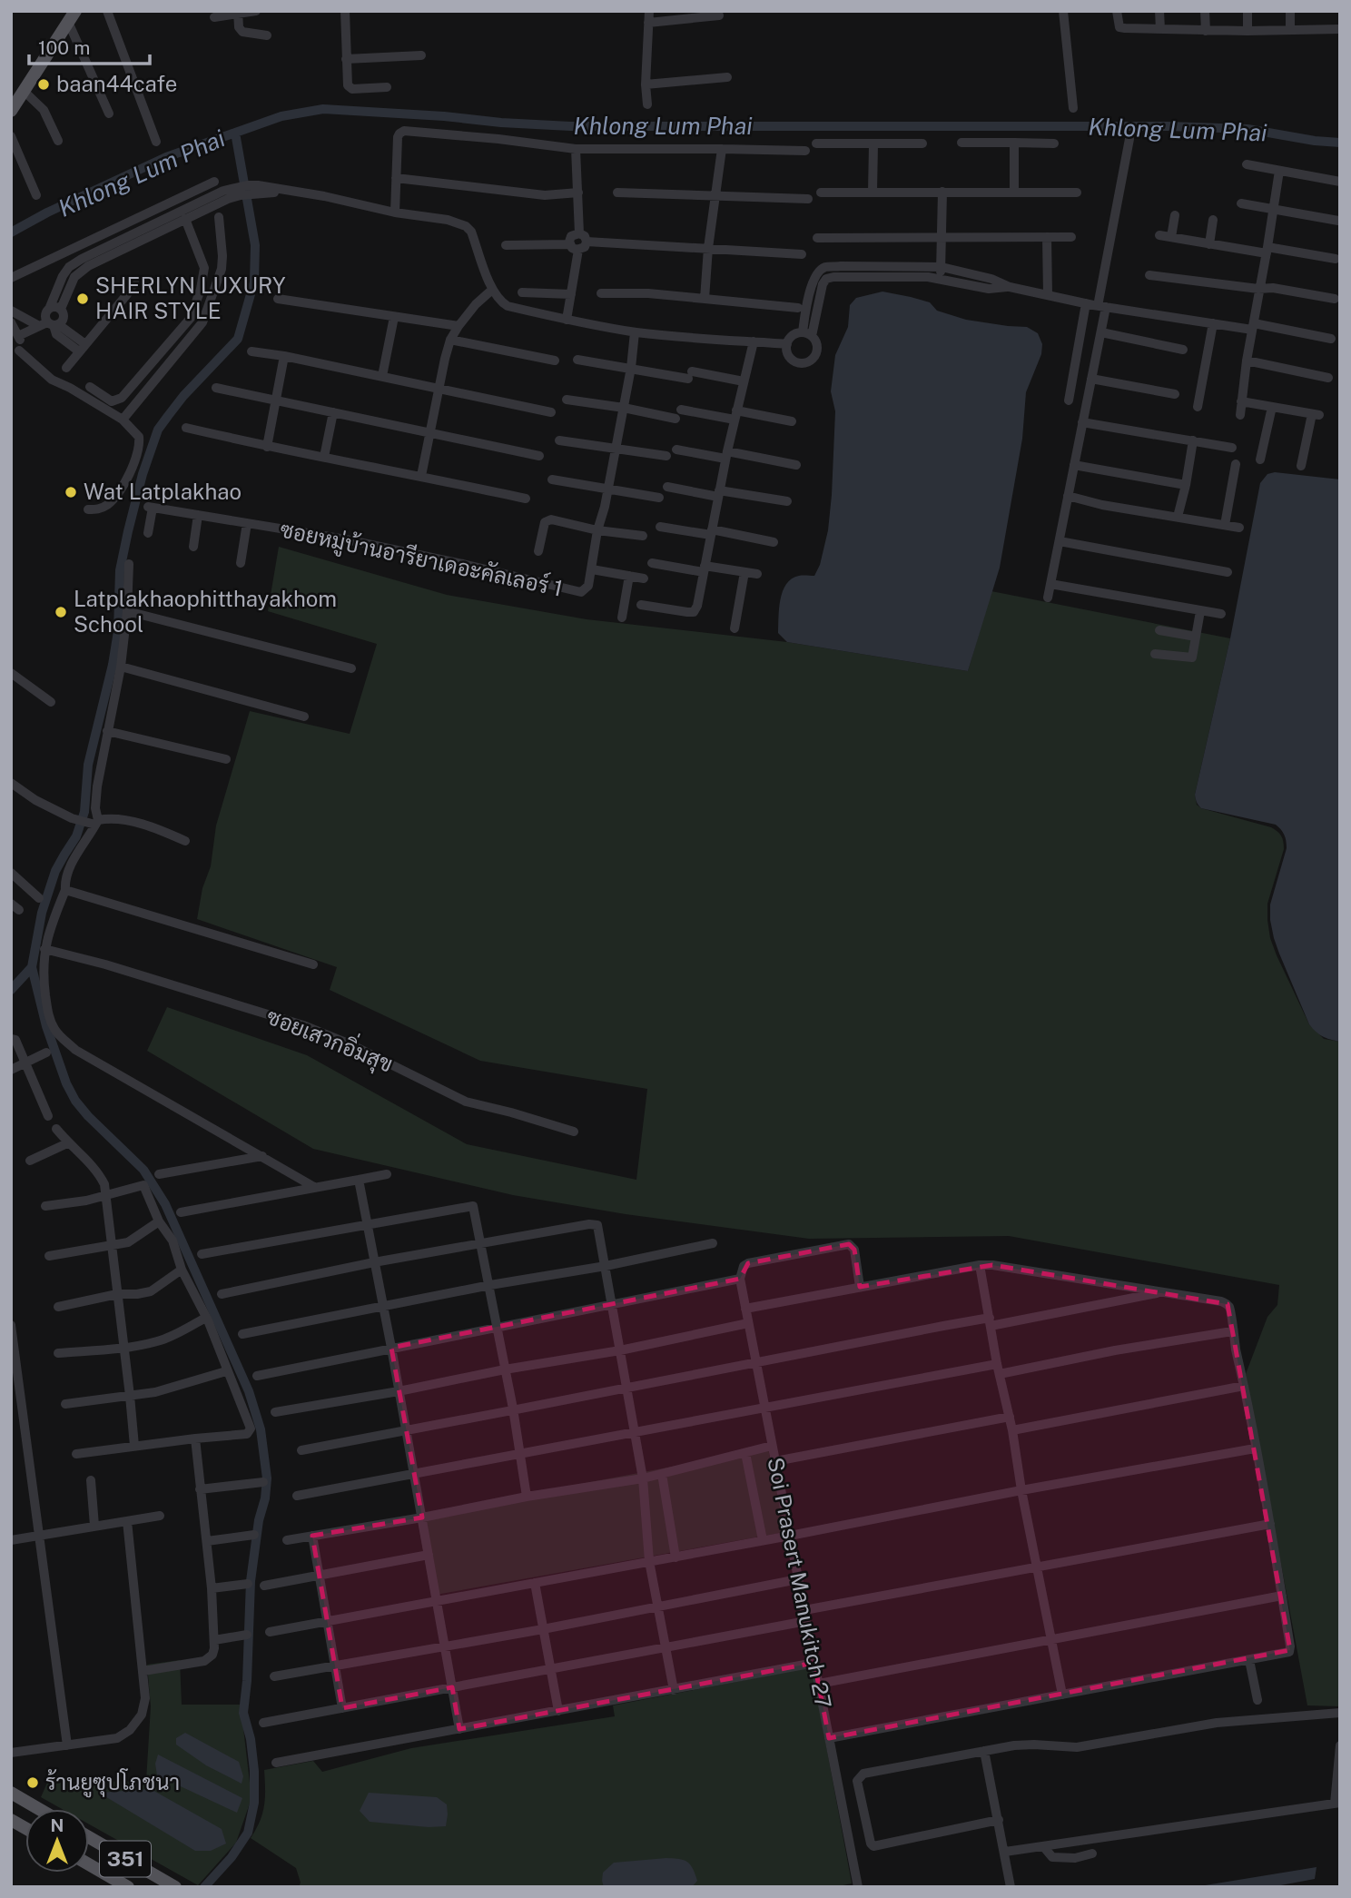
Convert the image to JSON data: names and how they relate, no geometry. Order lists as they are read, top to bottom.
{
  "streets": {
    "main road": ["351"],
    "street": ["ซอยหมู่บ้านอารียาเดอะคัลเลอร์ 1", "ซอยเสวกอิ่มสุข", "Soi Prasert Manukitch 27"]
  },
  "water": ["Khlong Lum Phai"],
  "places": [
    "baan44cafe",
    "SHERLYN LUXURY HAIR STYLE",
    "Wat Latplakhao",
    "Latplakhaophitthayakhom School",
    "ร้านยูซุปโภชนา"
  ],
  "scale_bar": "100 m",
  "north": "top"
}
